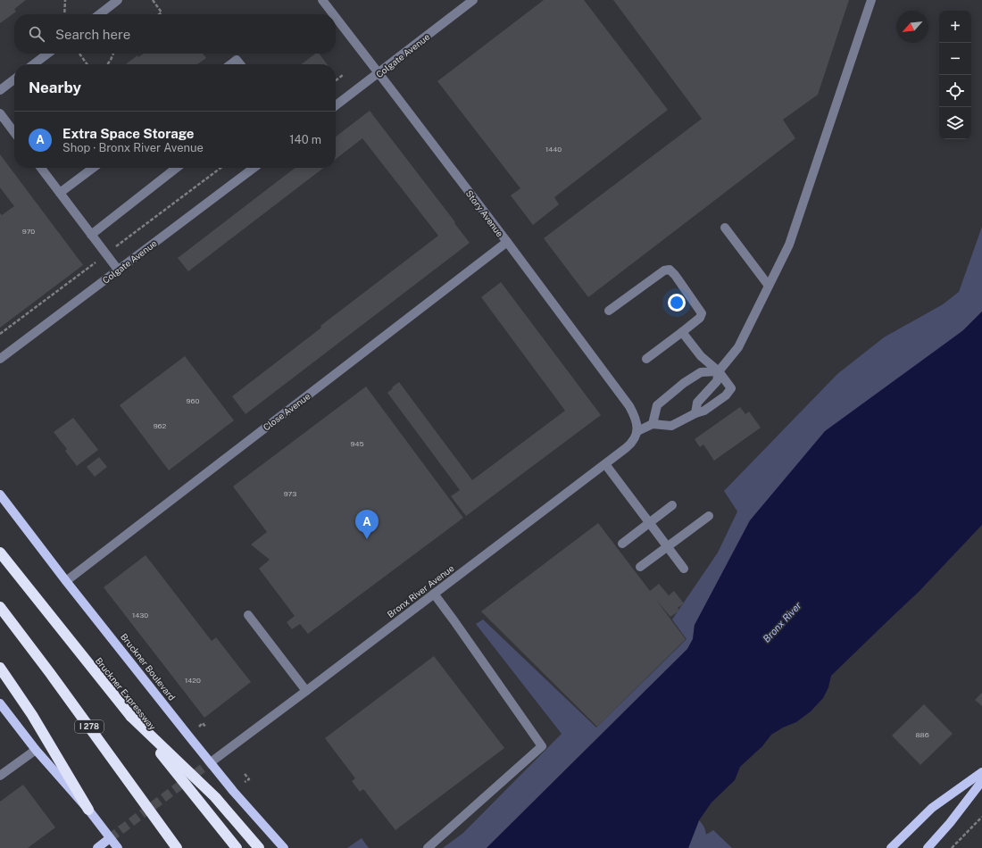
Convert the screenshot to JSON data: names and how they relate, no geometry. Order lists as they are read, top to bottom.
{
  "streets": {
    "highway": ["Bruckner Expressway", "I 278"],
    "main road": ["Bruckner Boulevard"],
    "street": [
      "Colgate Avenue",
      "Story Avenue",
      "Close Avenue",
      "Bronx River Avenue"
    ]
  },
  "crossings": [
    ["Colgate Avenue", "Story Avenue"],
    ["Story Avenue", "Close Avenue"],
    ["Story Avenue", "Bronx River Avenue"],
    ["Close Avenue", "Bruckner Boulevard"],
    ["Bronx River Avenue", "Bruckner Boulevard"]
  ],
  "water": ["Bronx River"],
  "house_numbers": [
    "1440",
    "970",
    "960",
    "962",
    "945",
    "973",
    "1430",
    "1420",
    "886"
  ],
  "north": "bottom left",
  "page": {
    "map_buttons": ["+", "−"],
    "search": "Search here",
    "heading": "Nearby",
    "list": [
      {
        "mark": "A",
        "name": "Extra Space Storage",
        "note": "Shop · Bronx River Avenue",
        "value": "140 m"
      }
    ],
    "pins": "A"
  }
}
